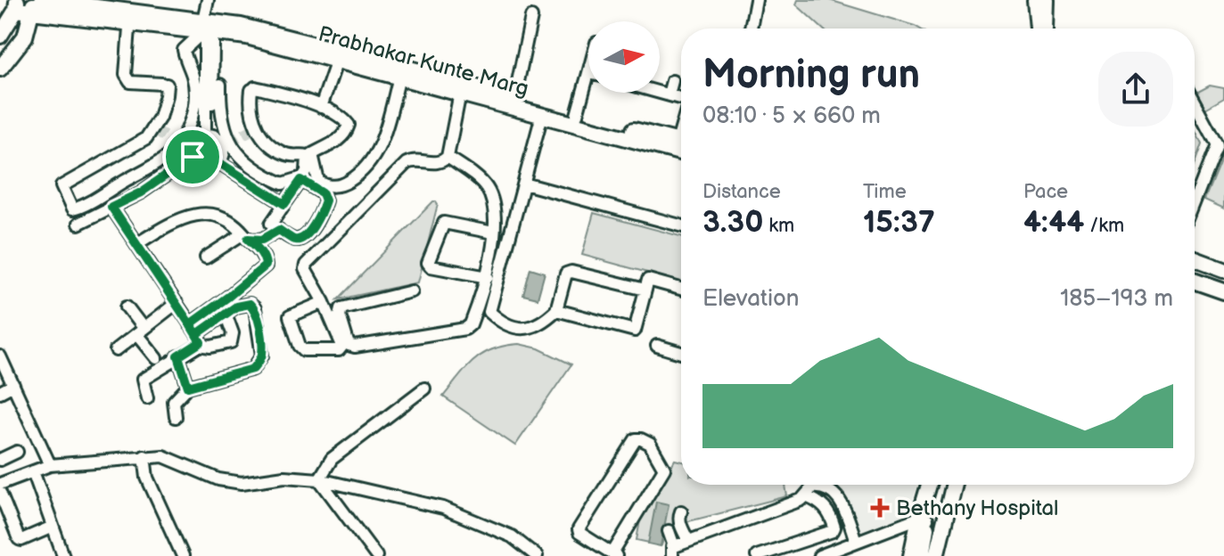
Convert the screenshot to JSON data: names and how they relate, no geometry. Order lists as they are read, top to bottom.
{
  "streets": {
    "street": ["Prabhakar Kunte Marg"]
  },
  "places": {
    "health": ["Bethany Hospital"]
  },
  "north": "right",
  "page": {
    "heading": ["Morning run", "08:10 · 5 × 660 m"],
    "stats": [
      ["Distance", "3.30 km"],
      ["Time", "15:37"],
      ["Pace", "4:44 /km"]
    ],
    "chart": ["Elevation", "185–193 m"]
  }
}
